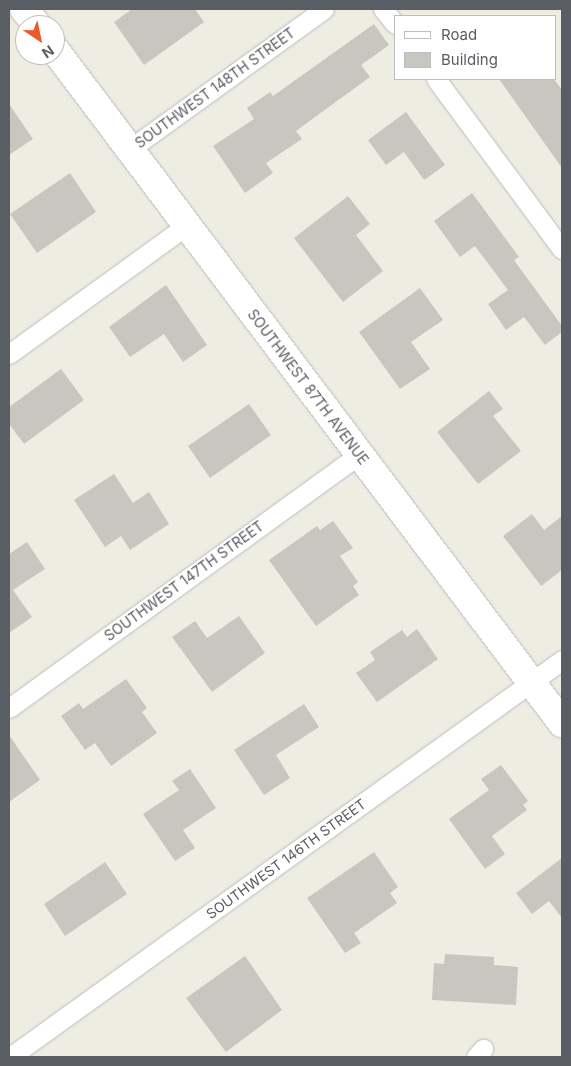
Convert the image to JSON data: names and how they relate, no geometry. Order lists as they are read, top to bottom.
{
  "streets": {
    "street": [
      "SOUTHWEST 148TH STREET",
      "SOUTHWEST 87TH AVENUE",
      "SOUTHWEST 147TH STREET",
      "SOUTHWEST 146TH STREET"
    ]
  },
  "crossings": [
    ["SOUTHWEST 148TH STREET", "SOUTHWEST 87TH AVENUE"],
    ["SOUTHWEST 87TH AVENUE", "SOUTHWEST 147TH STREET"],
    ["SOUTHWEST 87TH AVENUE", "SOUTHWEST 146TH STREET"]
  ],
  "legend": ["Road", "Building"],
  "north": "bottom right"
}
